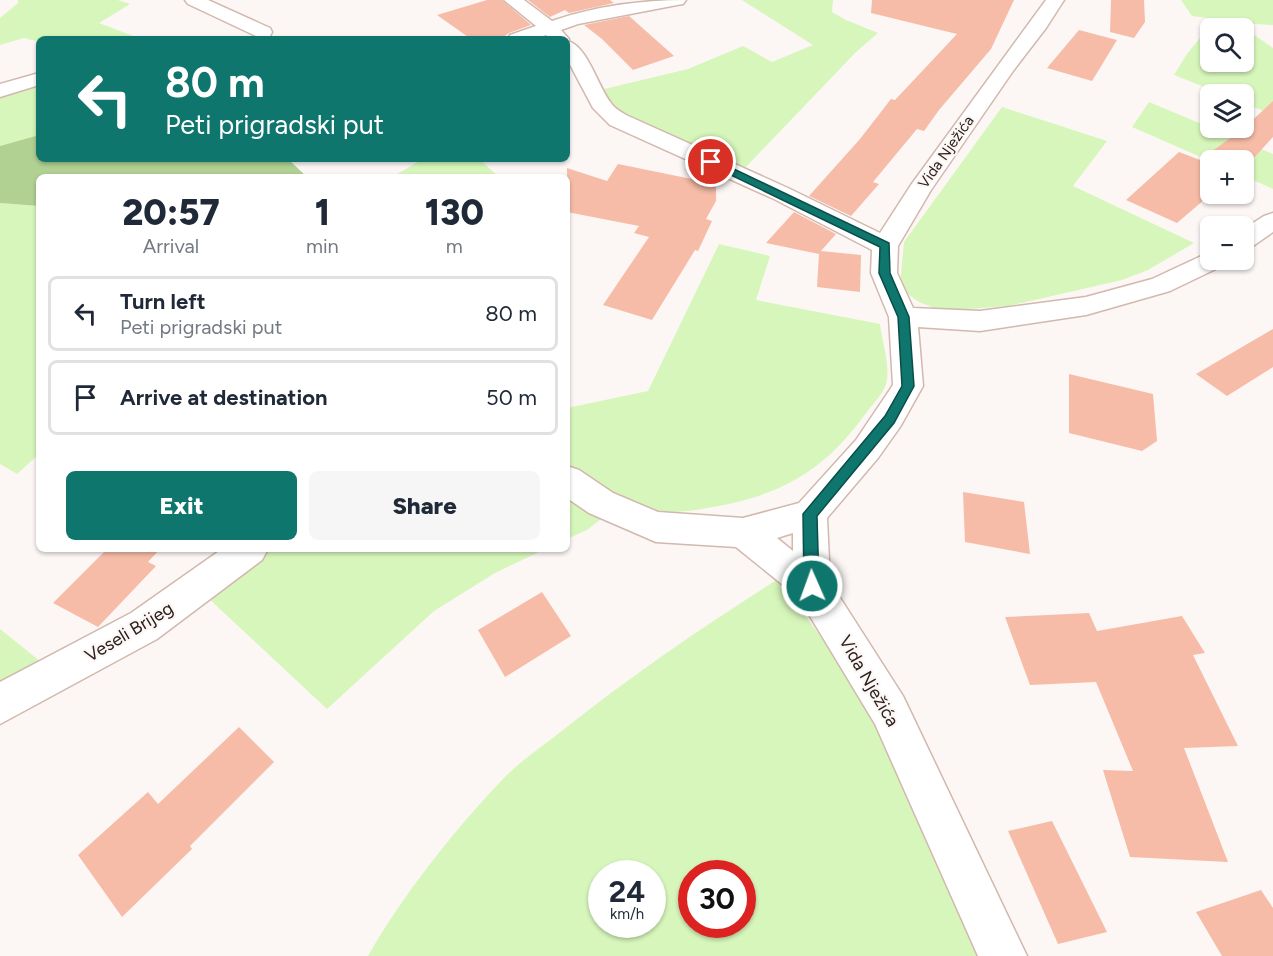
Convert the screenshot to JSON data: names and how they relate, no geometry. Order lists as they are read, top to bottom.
{
  "streets": {
    "street": ["Vida Nježića", "Veseli Brijeg"]
  },
  "page": {
    "map_buttons": ["+", "−"],
    "turn": ["80 m", "Peti prigradski put"],
    "eta": [
      "20:57",
      "Arrival",
      "1",
      "min",
      "130",
      "m"
    ],
    "list": [
      {
        "name": "Turn left",
        "note": "Peti prigradski put",
        "value": "80 m"
      },
      {
        "name": "Arrive at destination",
        "value": "50 m"
      }
    ],
    "buttons": ["Exit", "Share"],
    "speed": "24 km/h",
    "limit": "30"
  }
}
